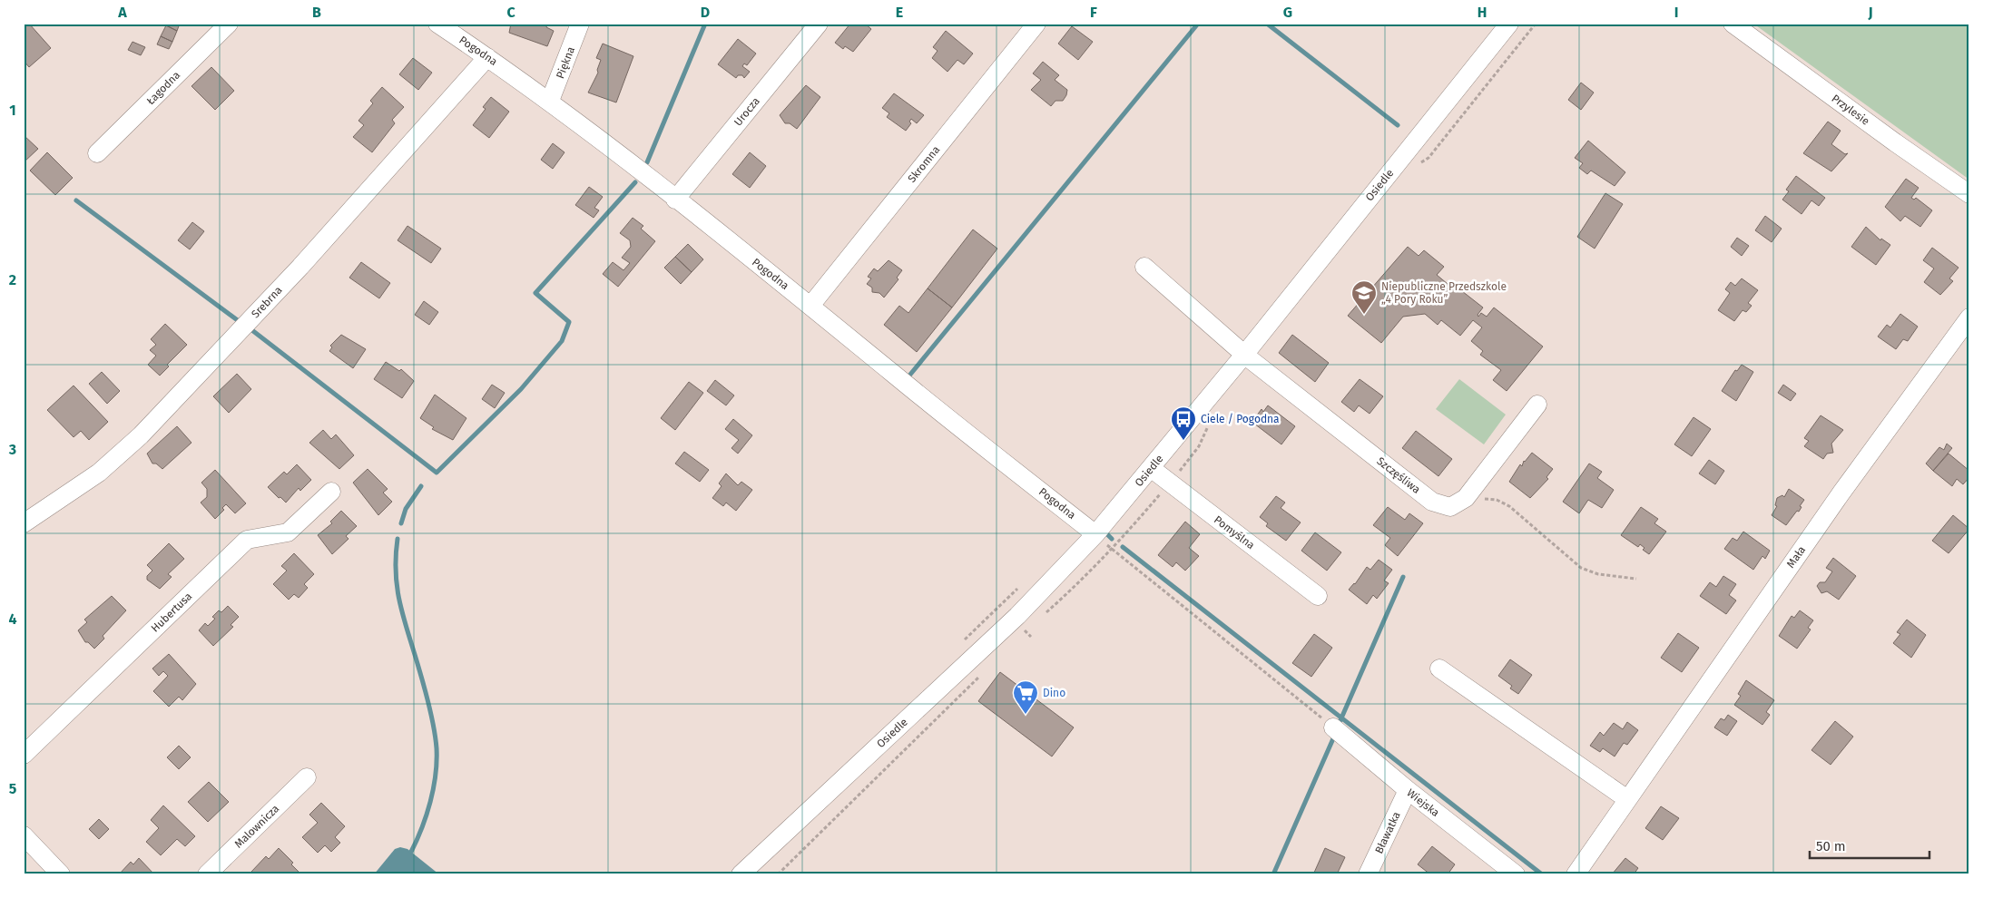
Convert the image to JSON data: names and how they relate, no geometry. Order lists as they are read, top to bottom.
{
  "streets": {
    "street": [
      "Pogodna",
      "Piękna",
      "Łagodna",
      "Przylesie",
      "Urocza",
      "Skromna",
      "Osiedle",
      "Srebrna",
      "Szczęśliwa",
      "Pomyślna",
      "Mała",
      "Hubertusa",
      "Wiejska",
      "Malownicza",
      "Bławatka"
    ]
  },
  "crossings": [
    ["Pogodna", "Piękna"],
    ["Pogodna", "Urocza"],
    ["Pogodna", "Skromna"],
    ["Pogodna", "Osiedle"],
    ["Pogodna", "Srebrna"],
    ["Osiedle", "Szczęśliwa"],
    ["Osiedle", "Pomyślna"],
    ["Wiejska", "Bławatka"]
  ],
  "places": {
    "school or university": ["Niepubliczne Przedszkole „4 Pory Roku”"],
    "bus stop": ["Ciele / Pogodna"],
    "supermarket": ["Dino"]
  },
  "scale_bar": "50 m",
  "grid": {
    "columns": [
      "A",
      "B",
      "C",
      "D",
      "E",
      "F",
      "G",
      "H",
      "I",
      "J"
    ],
    "rows": [
      "1",
      "2",
      "3",
      "4",
      "5"
    ]
  }
}
